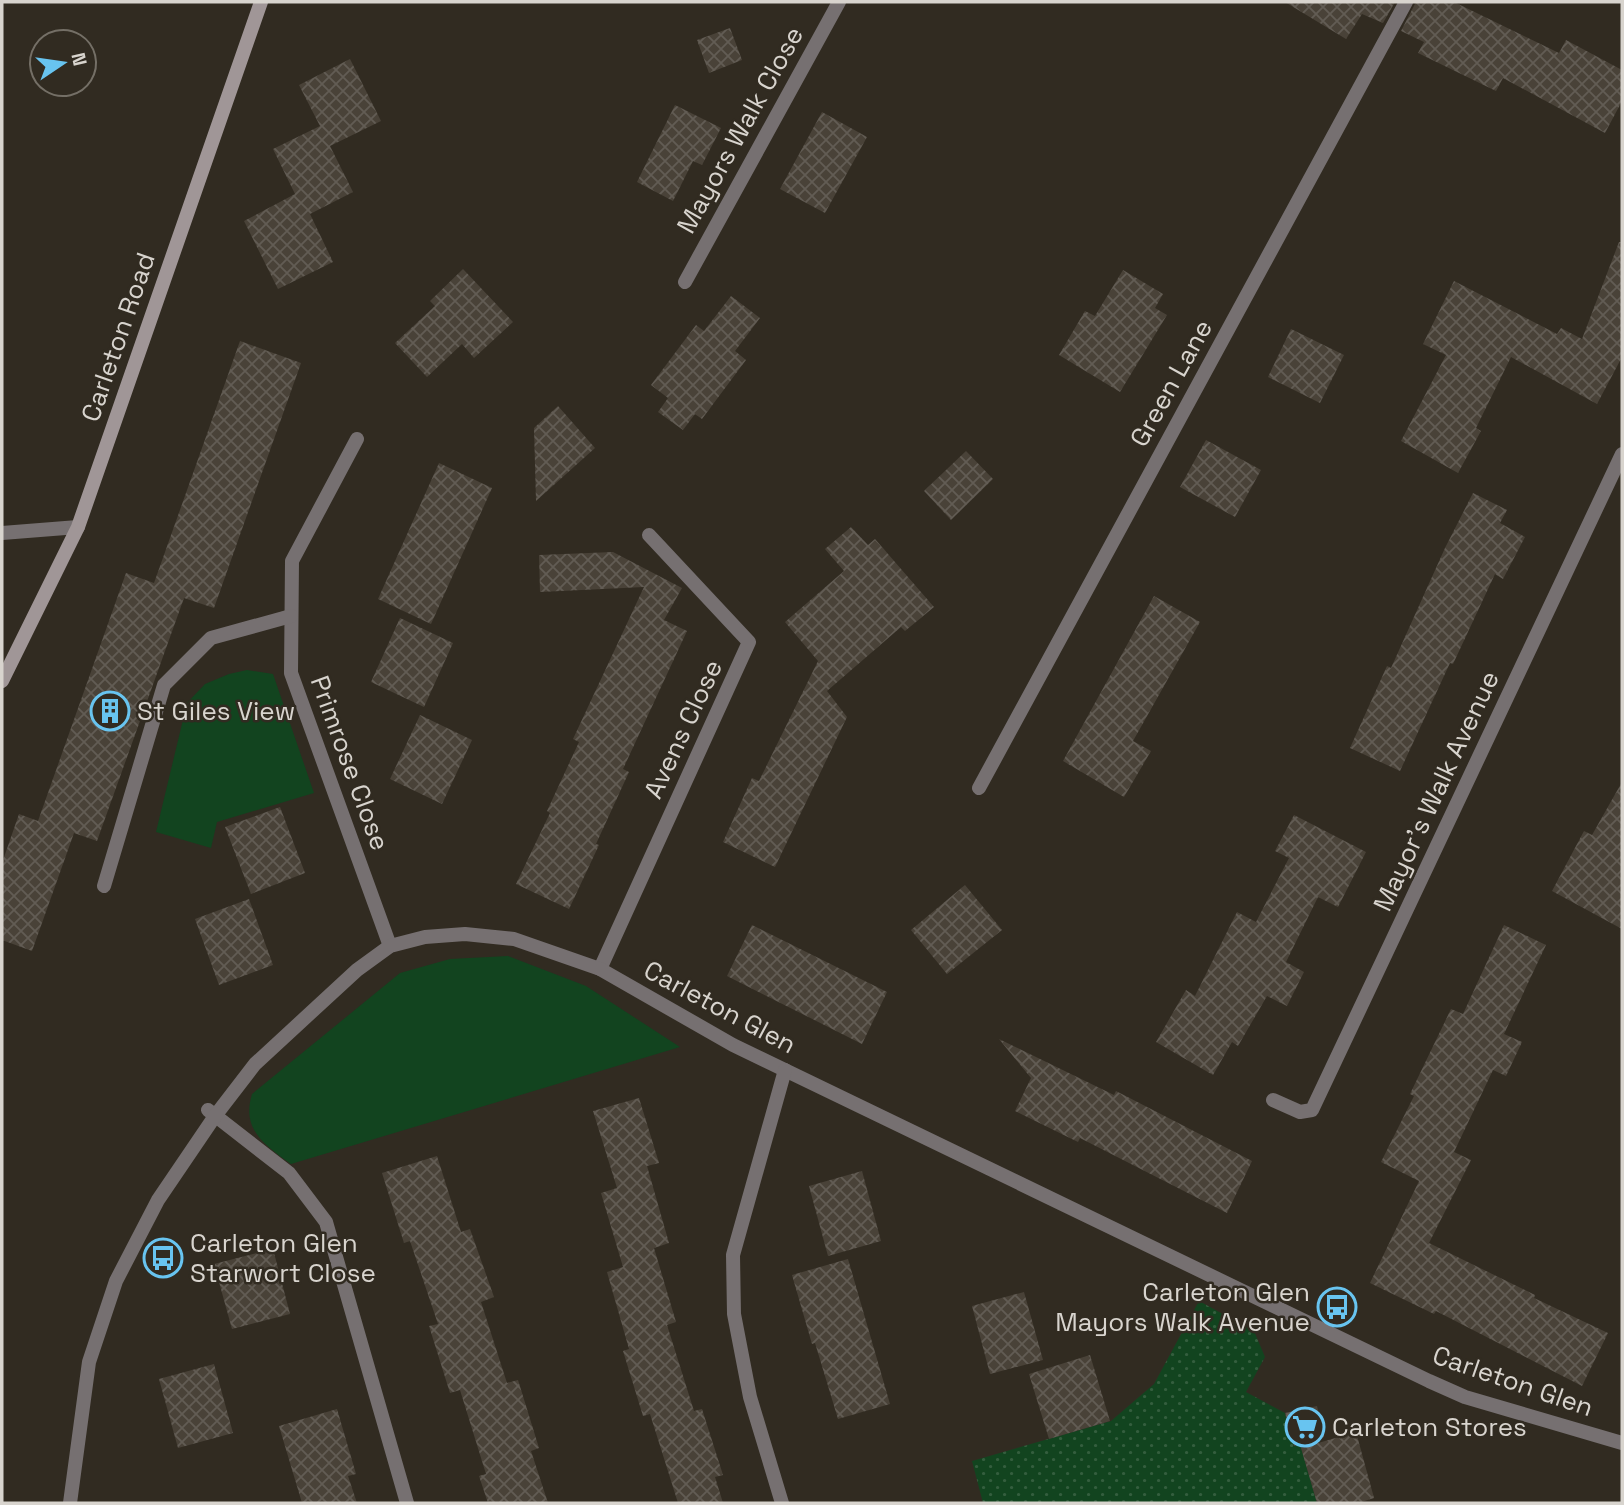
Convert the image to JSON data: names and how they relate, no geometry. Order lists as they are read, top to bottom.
{
  "streets": {
    "street": [
      "Mayors Walk Close",
      "Carleton Road",
      "Green Lane",
      "Avens Close",
      "Primrose Close",
      "Mayor's Walk Avenue",
      "Carleton Glen"
    ]
  },
  "crossings": [
    ["Avens Close", "Carleton Glen"],
    ["Primrose Close", "Carleton Glen"]
  ],
  "places": {
    "building": ["St Giles View"],
    "bus stop": ["Carleton Glen Starwort Close", "Carleton Glen Mayors Walk Avenue"],
    "supermarket": ["Carleton Stores"]
  },
  "north": "right"
}
